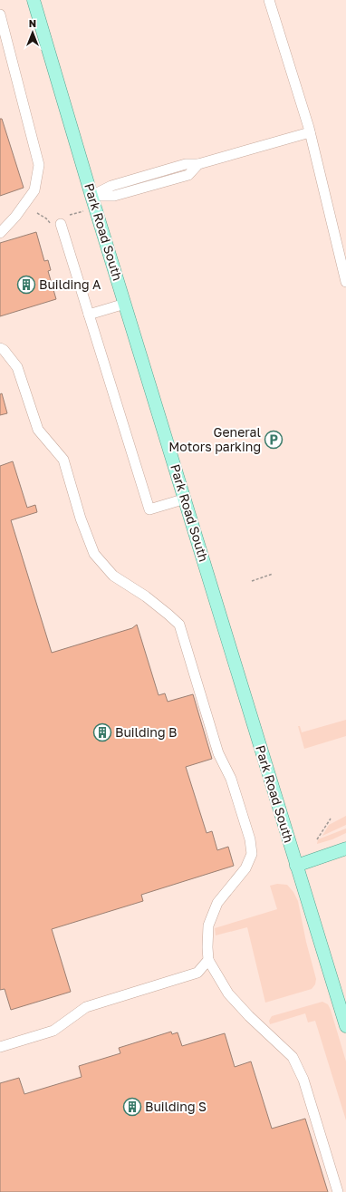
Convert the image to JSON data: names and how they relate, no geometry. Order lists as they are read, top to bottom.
{
  "streets": {
    "main road": ["Park Road South"]
  },
  "places": {
    "building": ["Building A", "Building B", "Building S"],
    "parking": ["General Motors parking"]
  },
  "north": "top"
}
